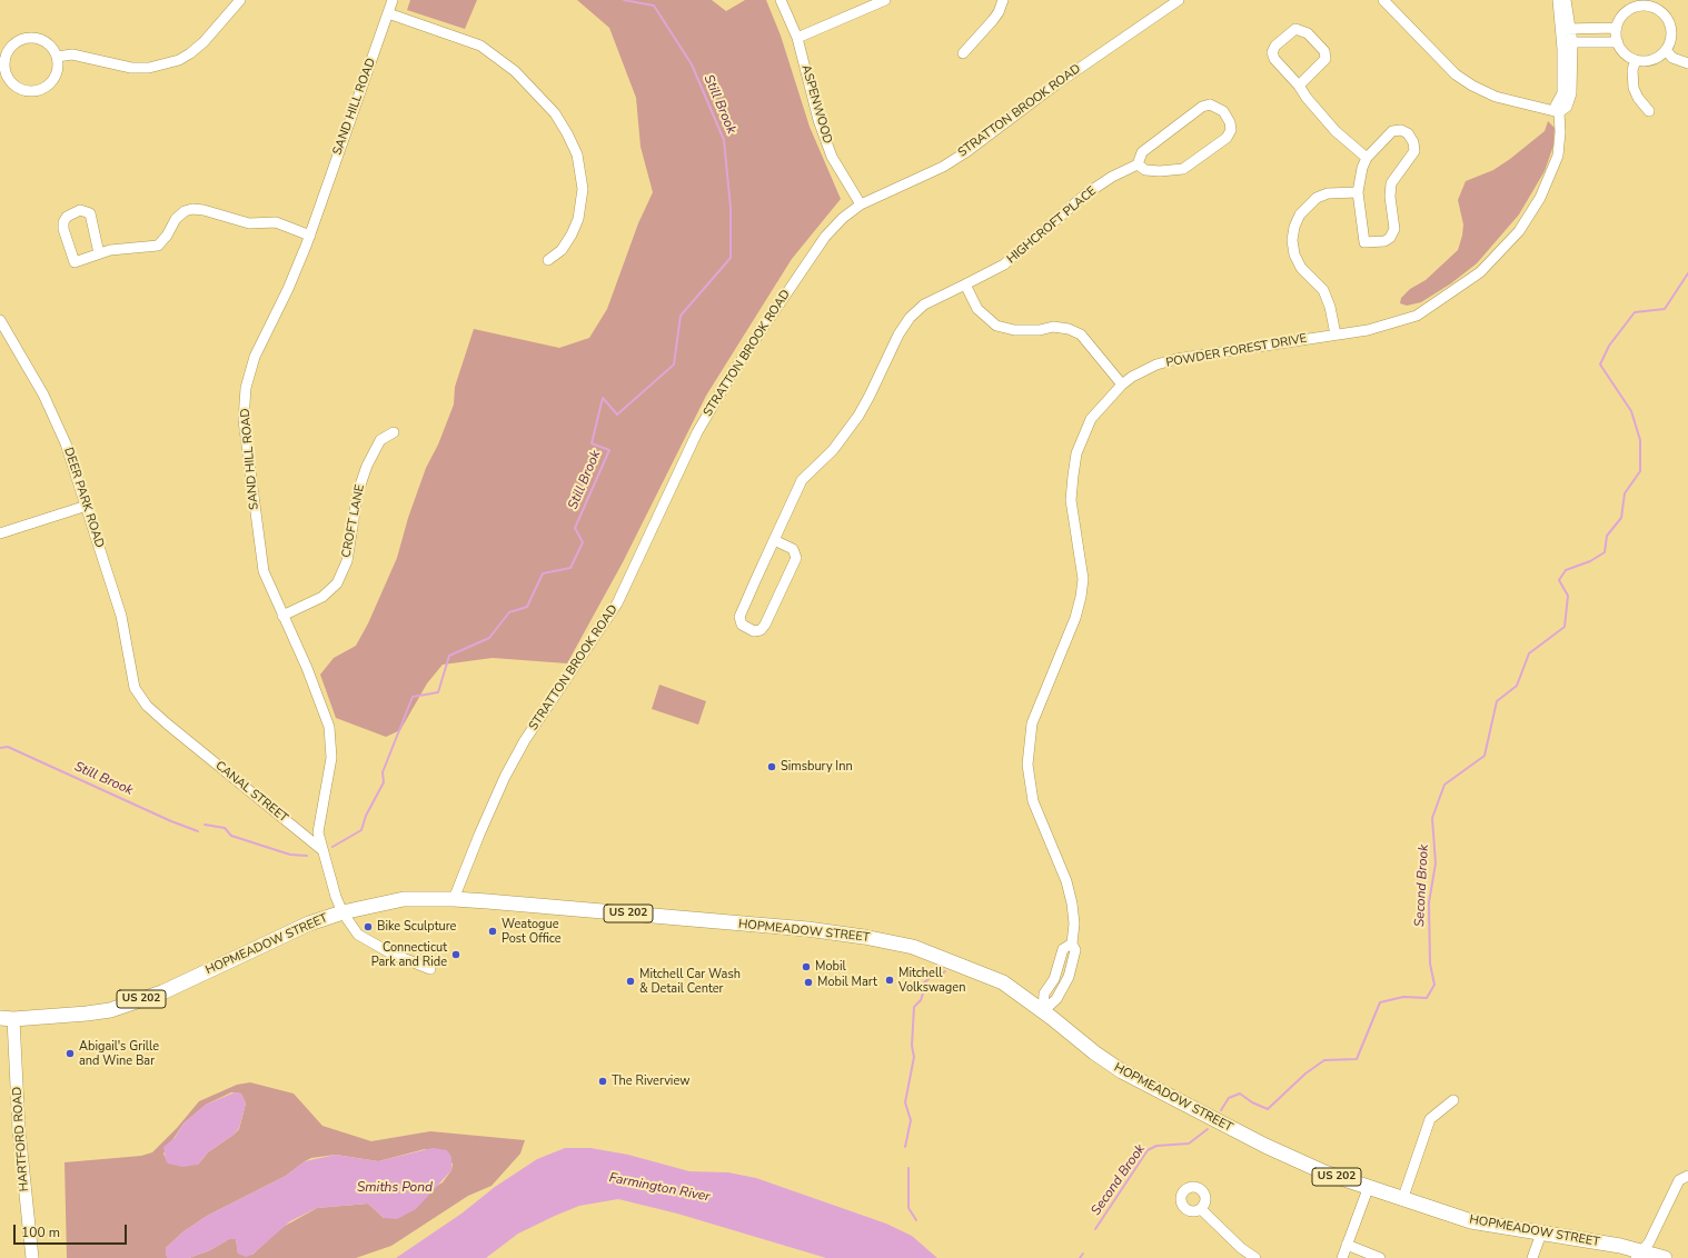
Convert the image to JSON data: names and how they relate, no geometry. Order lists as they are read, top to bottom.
{
  "streets": {
    "highway": ["US 202", "HOPMEADOW STREET"],
    "main road": ["HARTFORD ROAD"],
    "street": [
      "ASPENWOOD",
      "SAND HILL ROAD",
      "STRATTON BROOK ROAD",
      "HIGHCROFT PLACE",
      "POWDER FOREST DRIVE",
      "DEER PARK ROAD",
      "CROFT LANE",
      "CANAL STREET"
    ]
  },
  "crossings": [
    ["ASPENWOOD", "STRATTON BROOK ROAD"],
    ["SAND HILL ROAD", "CROFT LANE"],
    ["SAND HILL ROAD", "CANAL STREET"],
    ["STRATTON BROOK ROAD", "HOPMEADOW STREET"],
    ["POWDER FOREST DRIVE", "HOPMEADOW STREET"],
    ["DEER PARK ROAD", "CANAL STREET"],
    ["HOPMEADOW STREET", "HARTFORD ROAD"]
  ],
  "water": [
    "Still Brook",
    "Second Brook",
    "Smiths Pond",
    "Farmington River"
  ],
  "places": [
    "Simsbury Inn",
    "Bike Sculpture",
    "Weatogue Post Office",
    "Connecticut Park and Ride",
    "Mobil",
    "Mitchell Volkswagen",
    "Mitchell Car Wash & Detail Center",
    "Mobil Mart",
    "Abigail's Grille and Wine Bar",
    "The Riverview"
  ],
  "scale_bar": "100 m"
}
